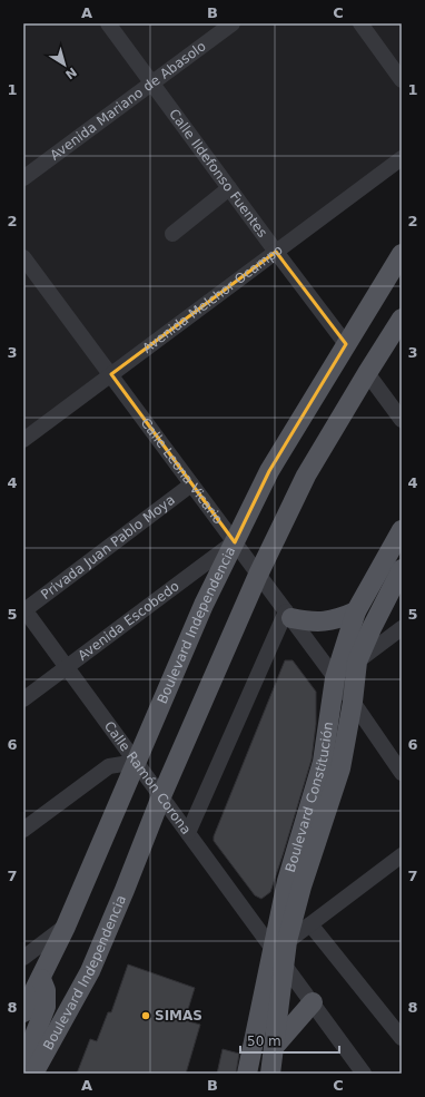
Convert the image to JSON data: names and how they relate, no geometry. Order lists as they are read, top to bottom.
{
  "streets": {
    "main road": ["Boulevard Independencia", "Boulevard Constitución"],
    "street": [
      "Avenida Mariano de Abasolo",
      "Calle Ildefonso Fuentes",
      "Avenida Melchor Ocampo",
      "Calle Leona Vicario",
      "Privada Juan Pablo Moya",
      "Avenida Escobedo",
      "Calle Ramón Corona"
    ]
  },
  "crossings": [
    ["Avenida Mariano de Abasolo", "Calle Ildefonso Fuentes"],
    ["Calle Ildefonso Fuentes", "Avenida Melchor Ocampo"],
    ["Calle Ildefonso Fuentes", "Boulevard Independencia"],
    ["Avenida Melchor Ocampo", "Calle Leona Vicario"],
    ["Calle Leona Vicario", "Privada Juan Pablo Moya"],
    ["Calle Leona Vicario", "Avenida Escobedo"],
    ["Calle Leona Vicario", "Boulevard Independencia"],
    ["Calle Leona Vicario", "Boulevard Constitución"],
    ["Privada Juan Pablo Moya", "Calle Ramón Corona"],
    ["Avenida Escobedo", "Boulevard Independencia"],
    ["Avenida Escobedo", "Calle Ramón Corona"],
    ["Boulevard Independencia", "Calle Ramón Corona"],
    ["Calle Ramón Corona", "Boulevard Constitución"]
  ],
  "places": ["SIMAS"],
  "scale_bar": "50 m",
  "north": "bottom right",
  "grid": {
    "columns": ["A", "B", "C"],
    "rows": [
      "1",
      "2",
      "3",
      "4",
      "5",
      "6",
      "7",
      "8"
    ]
  }
}
